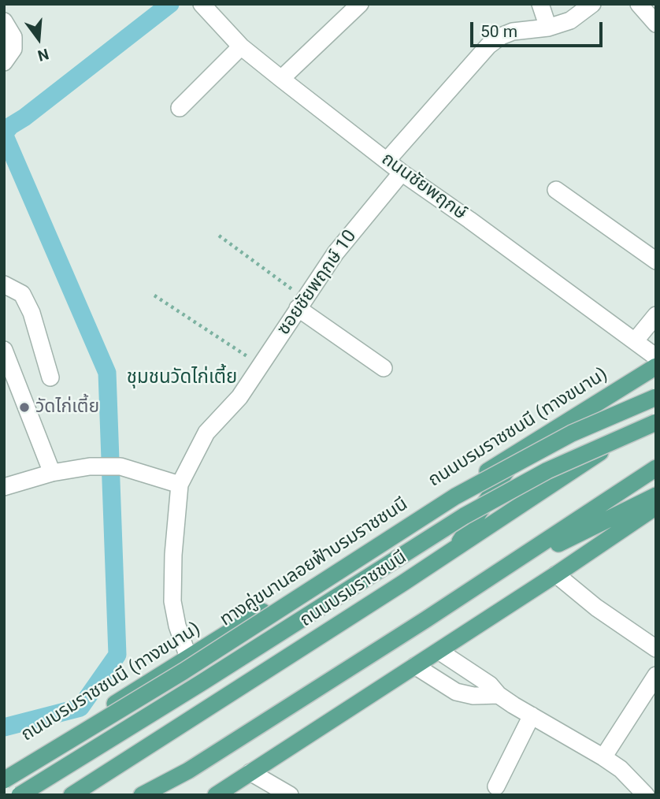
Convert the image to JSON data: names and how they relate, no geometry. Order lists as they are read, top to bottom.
{
  "streets": {
    "main road": ["ถนนบรมราชชนนี (ทางขนาน)", "ทางคู่ขนานลอยฟ้าบรมราชชนนี", "ถนนบรมราชชนนี"],
    "street": ["ถนนชัยพฤกษ์", "ซอยชัยพฤกษ์ 10"]
  },
  "crossings": [
    ["ถนนชัยพฤกษ์", "ซอยชัยพฤกษ์ 10"],
    ["ถนนบรมราชชนนี (ทางขนาน)", "ทางคู่ขนานลอยฟ้าบรมราชชนนี"]
  ],
  "districts": ["ชุมชนวัดไก่เตี้ย"],
  "places": ["วัดไก่เตี้ย"],
  "scale_bar": "50 m",
  "north": "bottom"
}
